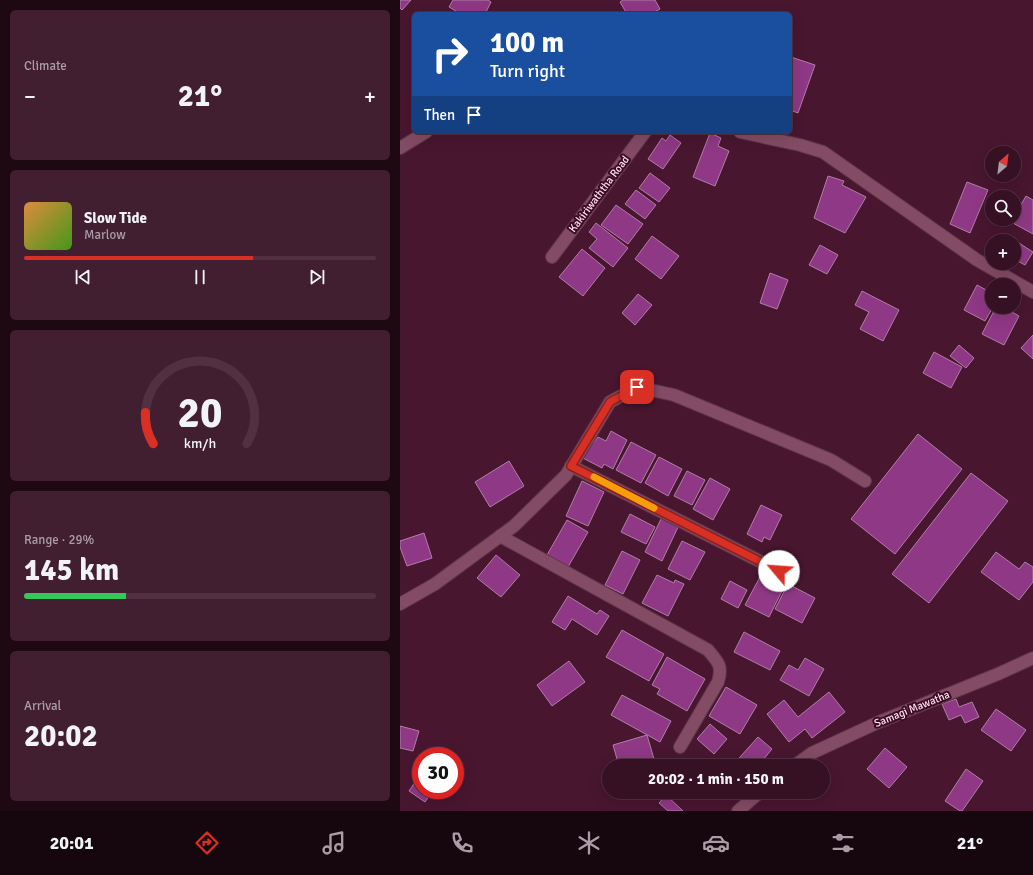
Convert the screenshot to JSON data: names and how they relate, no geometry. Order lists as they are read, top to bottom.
{
  "streets": {
    "street": ["Kakiriwaththa Road", "Samagi Mawatha"]
  },
  "north": "top right",
  "page": {
    "tile": [
      "Climate",
      ["Range · 29%", "145 km"],
      ["Arrival", "20:02"]
    ],
    "turn": ["100 m", "Turn right"],
    "heat": ["−", "21°", "+"],
    "then": "Then",
    "map_buttons": ["+", "−"],
    "song": ["Slow Tide", "Marlow"],
    "limit": "30",
    "trip": "20:02 · 1 min · 150 m",
    "tabs": ["20:01", "21°"],
    "gauge": ["20", "km/h"]
  }
}
